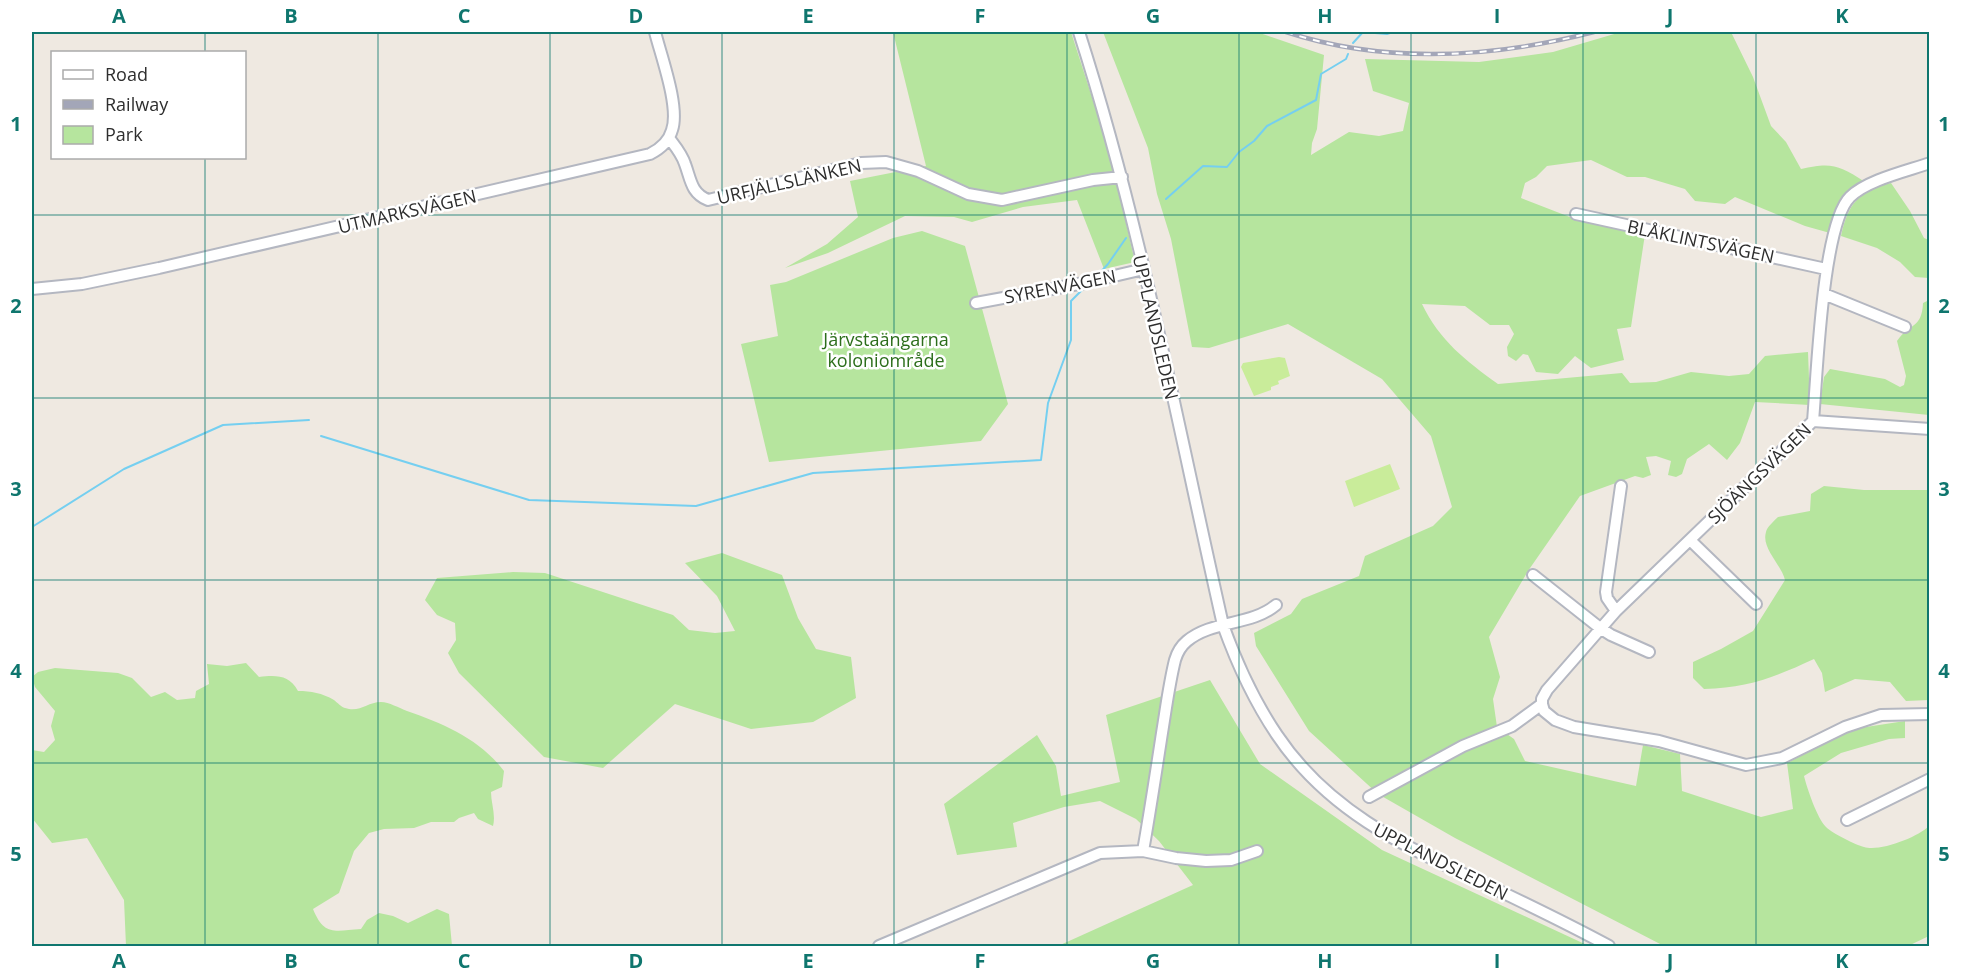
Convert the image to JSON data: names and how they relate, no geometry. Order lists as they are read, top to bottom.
{
  "streets": {
    "street": [
      "URFJÄLLSLÄNKEN",
      "UTMARKSVÄGEN",
      "BLÅKLINTSVÄGEN",
      "SYRENVÄGEN",
      "UPPLANDSLEDEN",
      "SJÖÄNGSVÄGEN"
    ]
  },
  "crossings": [
    ["URFJÄLLSLÄNKEN", "UTMARKSVÄGEN"],
    ["URFJÄLLSLÄNKEN", "UPPLANDSLEDEN"],
    ["BLÅKLINTSVÄGEN", "SJÖÄNGSVÄGEN"],
    ["SYRENVÄGEN", "UPPLANDSLEDEN"]
  ],
  "parks": ["Järvstaängarna koloniområde"],
  "legend": ["Road", "Railway", "Park"],
  "grid": {
    "columns": [
      "A",
      "B",
      "C",
      "D",
      "E",
      "F",
      "G",
      "H",
      "I",
      "J",
      "K"
    ],
    "rows": [
      "1",
      "2",
      "3",
      "4",
      "5"
    ]
  }
}
